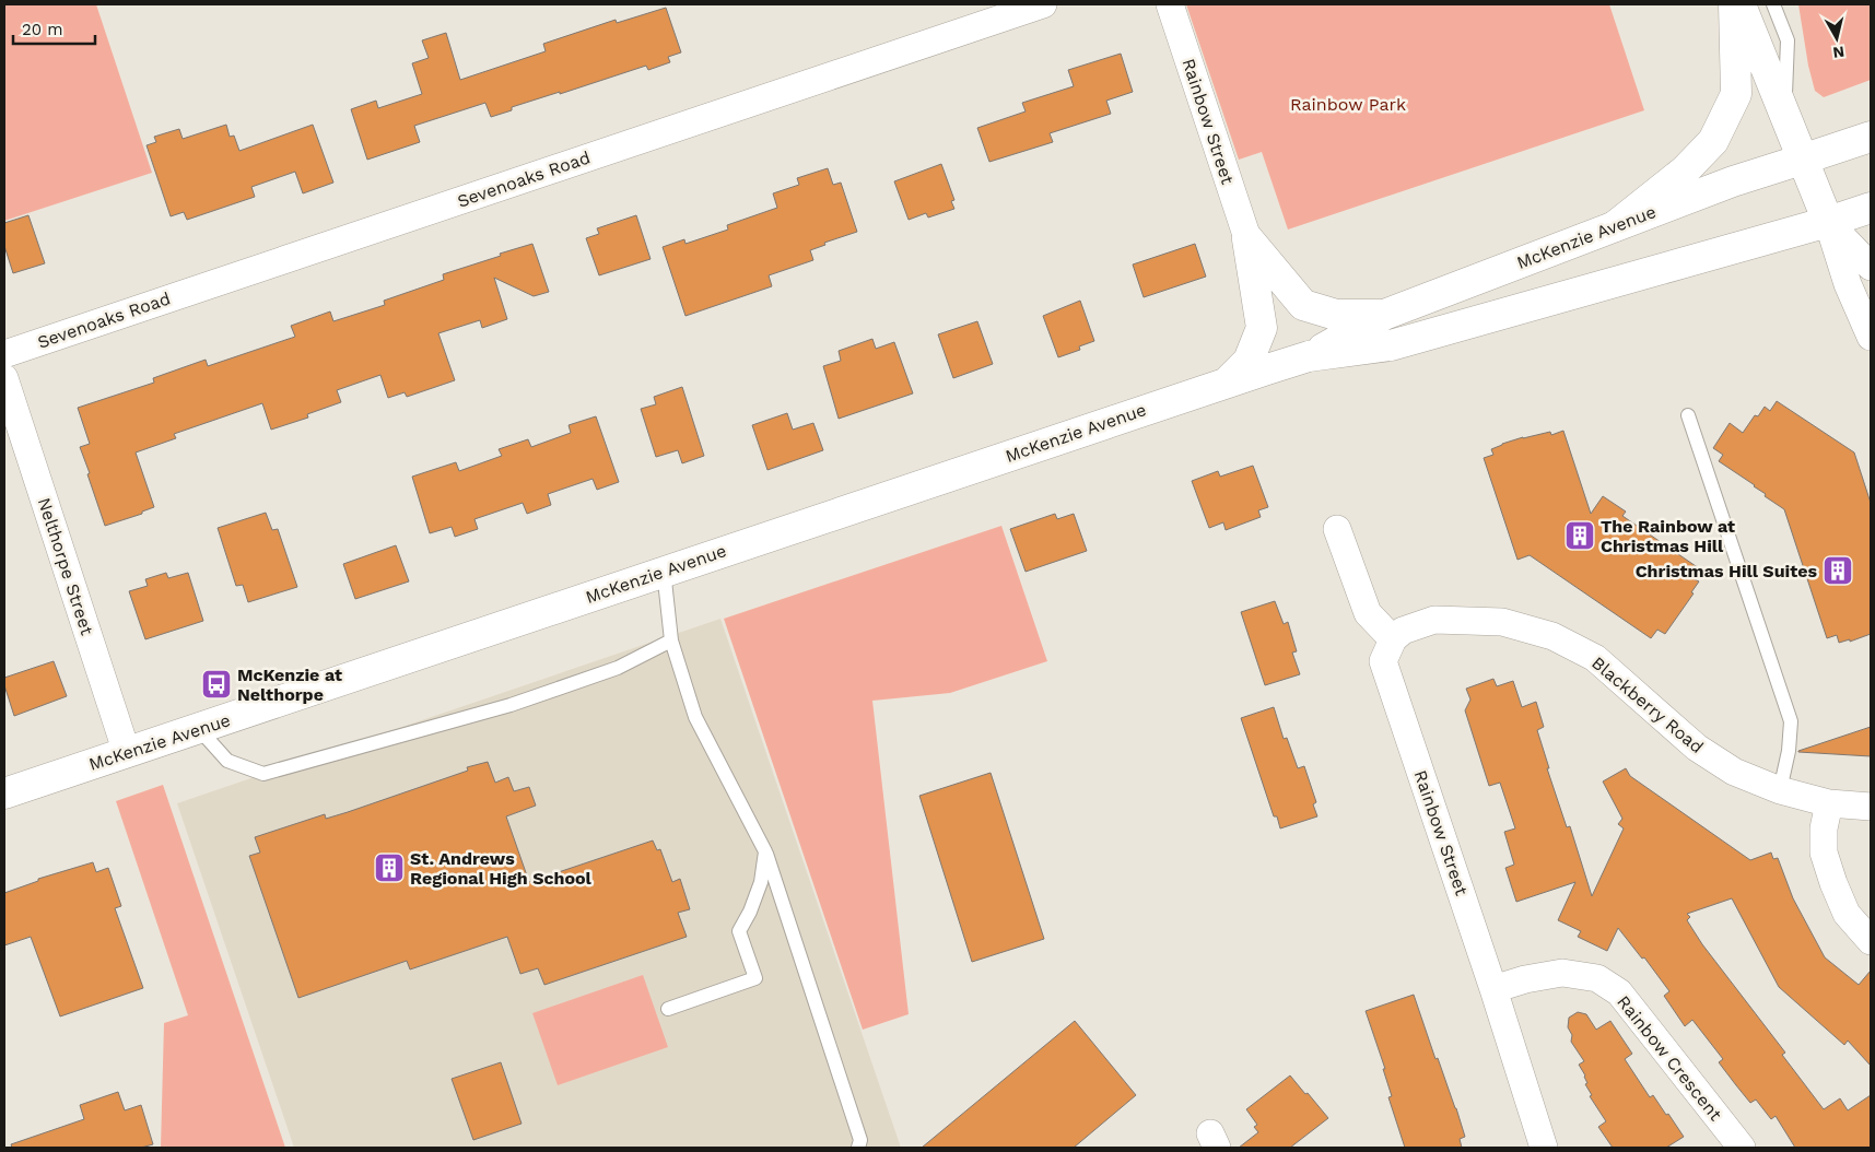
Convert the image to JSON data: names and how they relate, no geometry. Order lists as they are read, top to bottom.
{
  "streets": {
    "main road": ["McKenzie Avenue"],
    "street": [
      "Rainbow Street",
      "Sevenoaks Road",
      "Nelthorpe Street",
      "Blackberry Road",
      "Rainbow Crescent"
    ]
  },
  "crossings": [
    ["Rainbow Street", "Blackberry Road"],
    ["Rainbow Street", "Rainbow Crescent"],
    ["McKenzie Avenue", "Nelthorpe Street"]
  ],
  "parks": ["Rainbow Park"],
  "places": {
    "building": ["The Rainbow at Christmas Hill", "Christmas Hill Suites", "St. Andrews Regional High School"],
    "bus stop": ["McKenzie at Nelthorpe"]
  },
  "scale_bar": "20 m",
  "north": "bottom"
}
